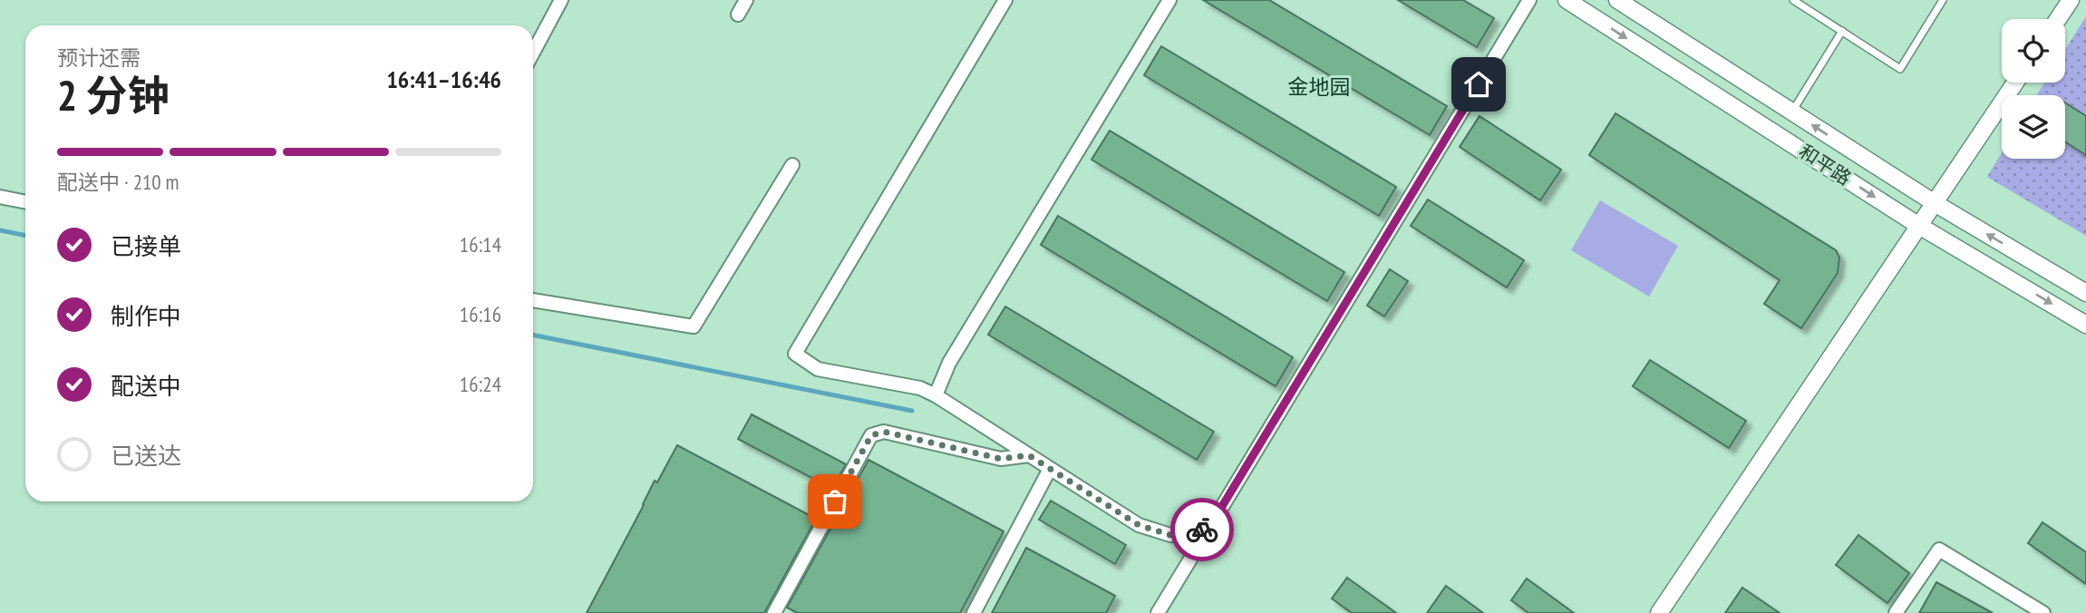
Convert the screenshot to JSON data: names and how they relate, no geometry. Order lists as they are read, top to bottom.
{
  "streets": {
    "street": ["和平路"]
  },
  "districts": ["金地园"],
  "page": {
    "heading": ["2 分钟", "预计还需", "16:41–16:46"],
    "bar": "配送中 · 210 m",
    "list": [
      ["已接单", "16:14"],
      ["制作中", "16:16"],
      ["配送中", "16:24"],
      "已送达"
    ]
  }
}
